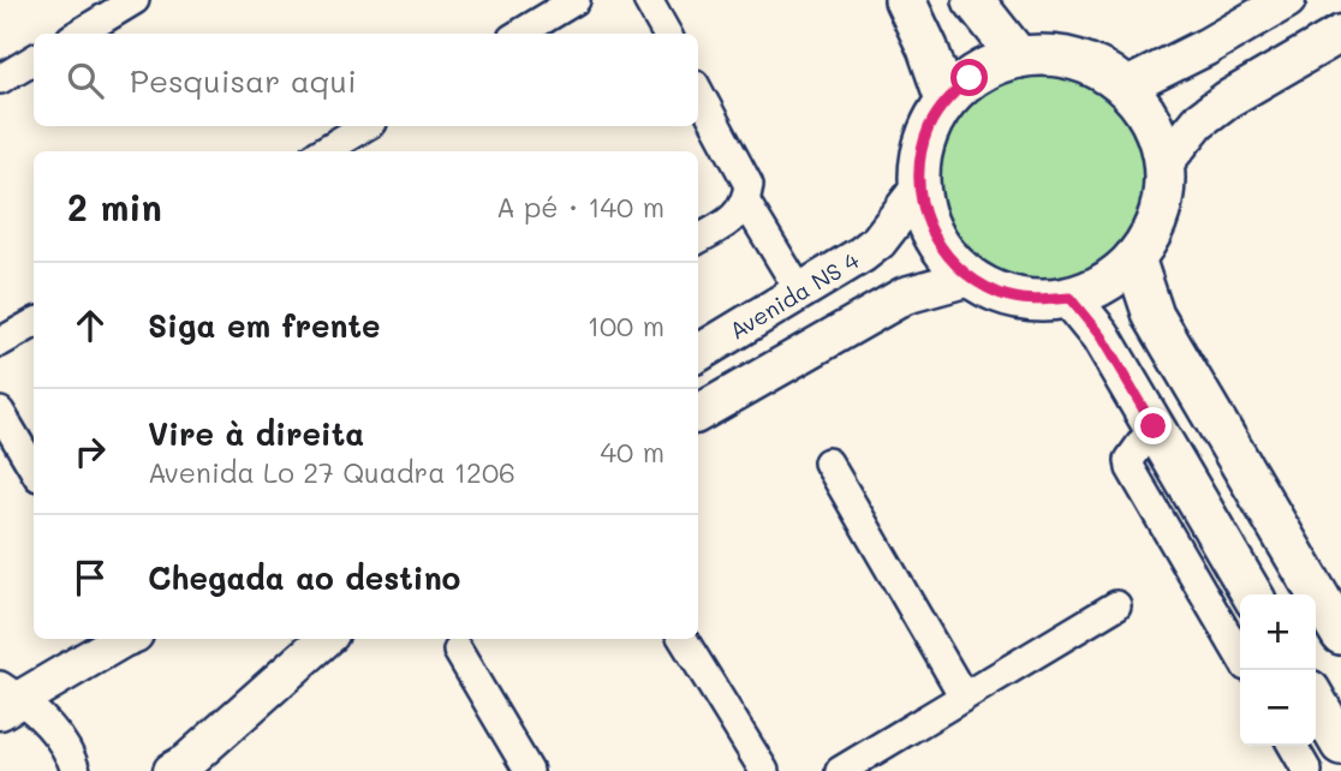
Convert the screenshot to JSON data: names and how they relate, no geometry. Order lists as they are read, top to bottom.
{
  "streets": {
    "street": ["Avenida NS 4"]
  },
  "page": {
    "search": "Pesquisar aqui",
    "heading": ["2 min", "A pé · 140 m"],
    "list": [
      ["Siga em frente", "100 m"],
      ["Vire à direita", "Avenida Lo 27 Quadra 1206", "40 m"],
      "Chegada ao destino"
    ],
    "map_buttons": ["+", "−"]
  }
}
